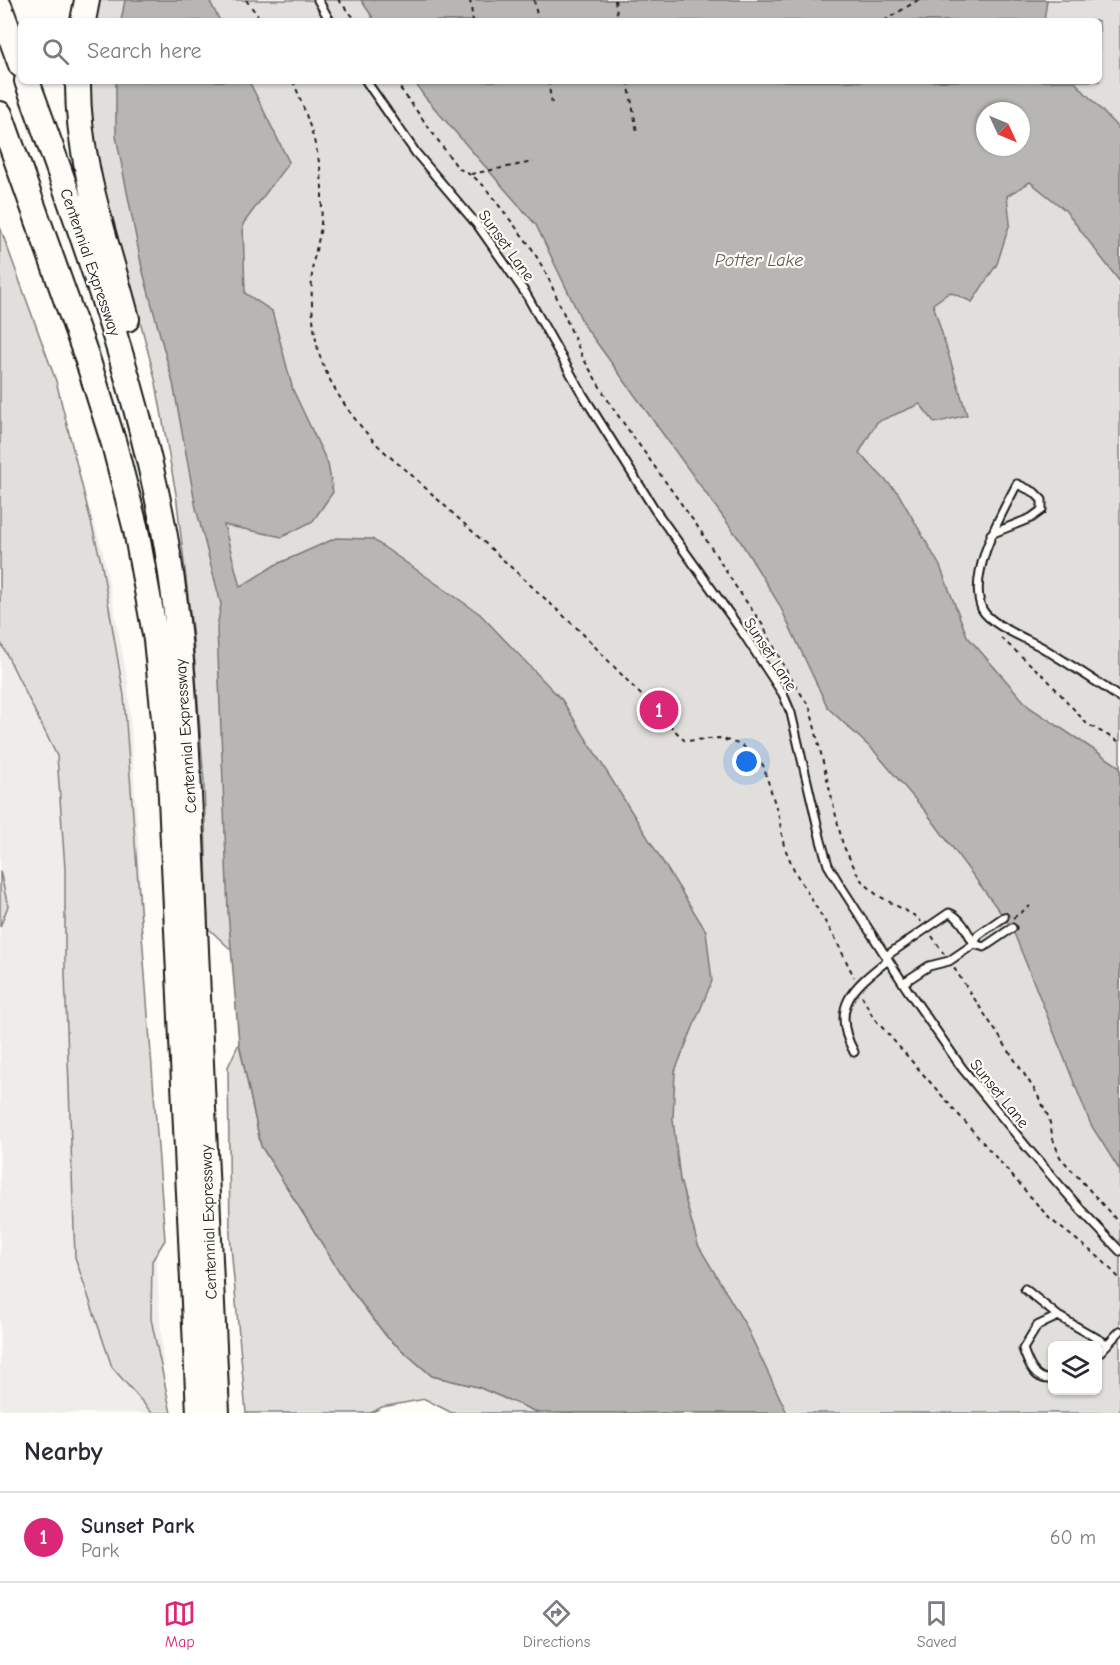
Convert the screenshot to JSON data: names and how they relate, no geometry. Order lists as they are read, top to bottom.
{
  "streets": {
    "highway": ["Centennial Expressway"],
    "lane": ["Sunset Lane"]
  },
  "water": ["Potter Lake"],
  "north": "bottom right",
  "page": {
    "search": "Search here",
    "pins": "1",
    "heading": "Nearby",
    "list": [
      {
        "mark": "1",
        "name": "Sunset Park",
        "note": "Park",
        "value": "60 m"
      }
    ],
    "nav": ["Map", "Directions", "Saved"]
  }
}
